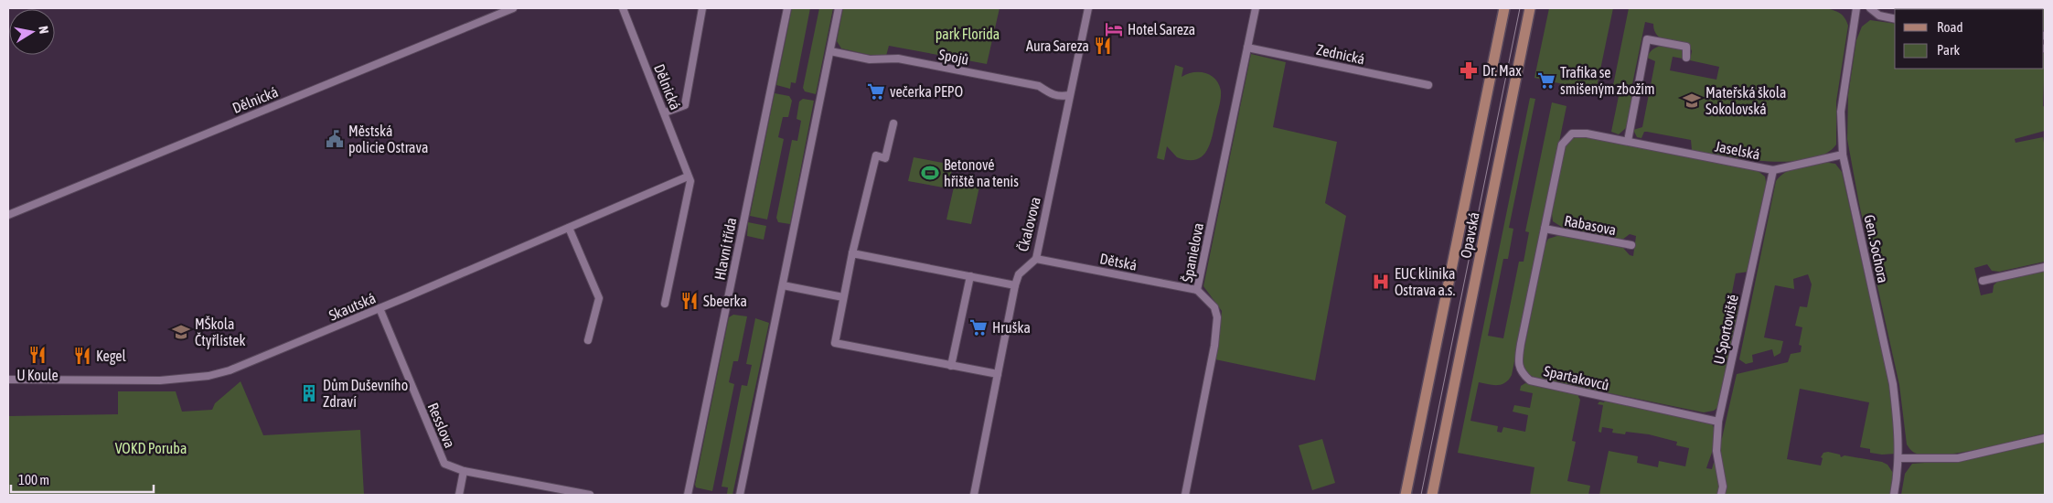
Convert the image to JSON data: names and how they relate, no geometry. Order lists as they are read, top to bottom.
{
  "streets": {
    "main road": ["Opavská"],
    "street": [
      "Zednická",
      "Spojů",
      "Dělnická",
      "Jaselská",
      "Čkalovova",
      "Rabasova",
      "Hlavní třída",
      "Gen. Sochora",
      "Španielova",
      "Dětská",
      "Skautská",
      "U Sportoviště",
      "Spartakovců",
      "Resslova"
    ]
  },
  "crossings": [
    ["Zednická", "Španielova"],
    ["Spojů", "Čkalovova"],
    ["Dělnická", "Skautská"],
    ["Jaselská", "Rabasova"],
    ["Jaselská", "Gen. Sochora"],
    ["Jaselská", "U Sportoviště"],
    ["Jaselská", "Spartakovců"],
    ["Čkalovova", "Dětská"],
    ["Rabasova", "Spartakovců"],
    ["Španielova", "Dětská"],
    ["Skautská", "Resslova"],
    ["U Sportoviště", "Spartakovců"]
  ],
  "parks": ["park Florida", "VOKD Poruba"],
  "places": {
    "hotel": ["Hotel Sareza"],
    "restaurant": [
      "Aura Sareza",
      "Sbeerka",
      "U Koule",
      "Kegel"
    ],
    "pharmacy": ["Dr. Max"],
    "supermarket": ["Trafika se smišeným zbožím", "večerka PEPO", "Hruška"],
    "school or university": ["Mateřská škola Sokolovská", "MŠkola Čtyřlístek"],
    "public building": ["Městská policie Ostrava"],
    "sports": ["Betonové hřiště na tenis"],
    "hospital": ["EUC klinika Ostrava a.s."],
    "building": ["Dům Duševního Zdraví"]
  },
  "legend": ["Road", "Park"],
  "scale_bar": "100 m",
  "north": "right"
}
